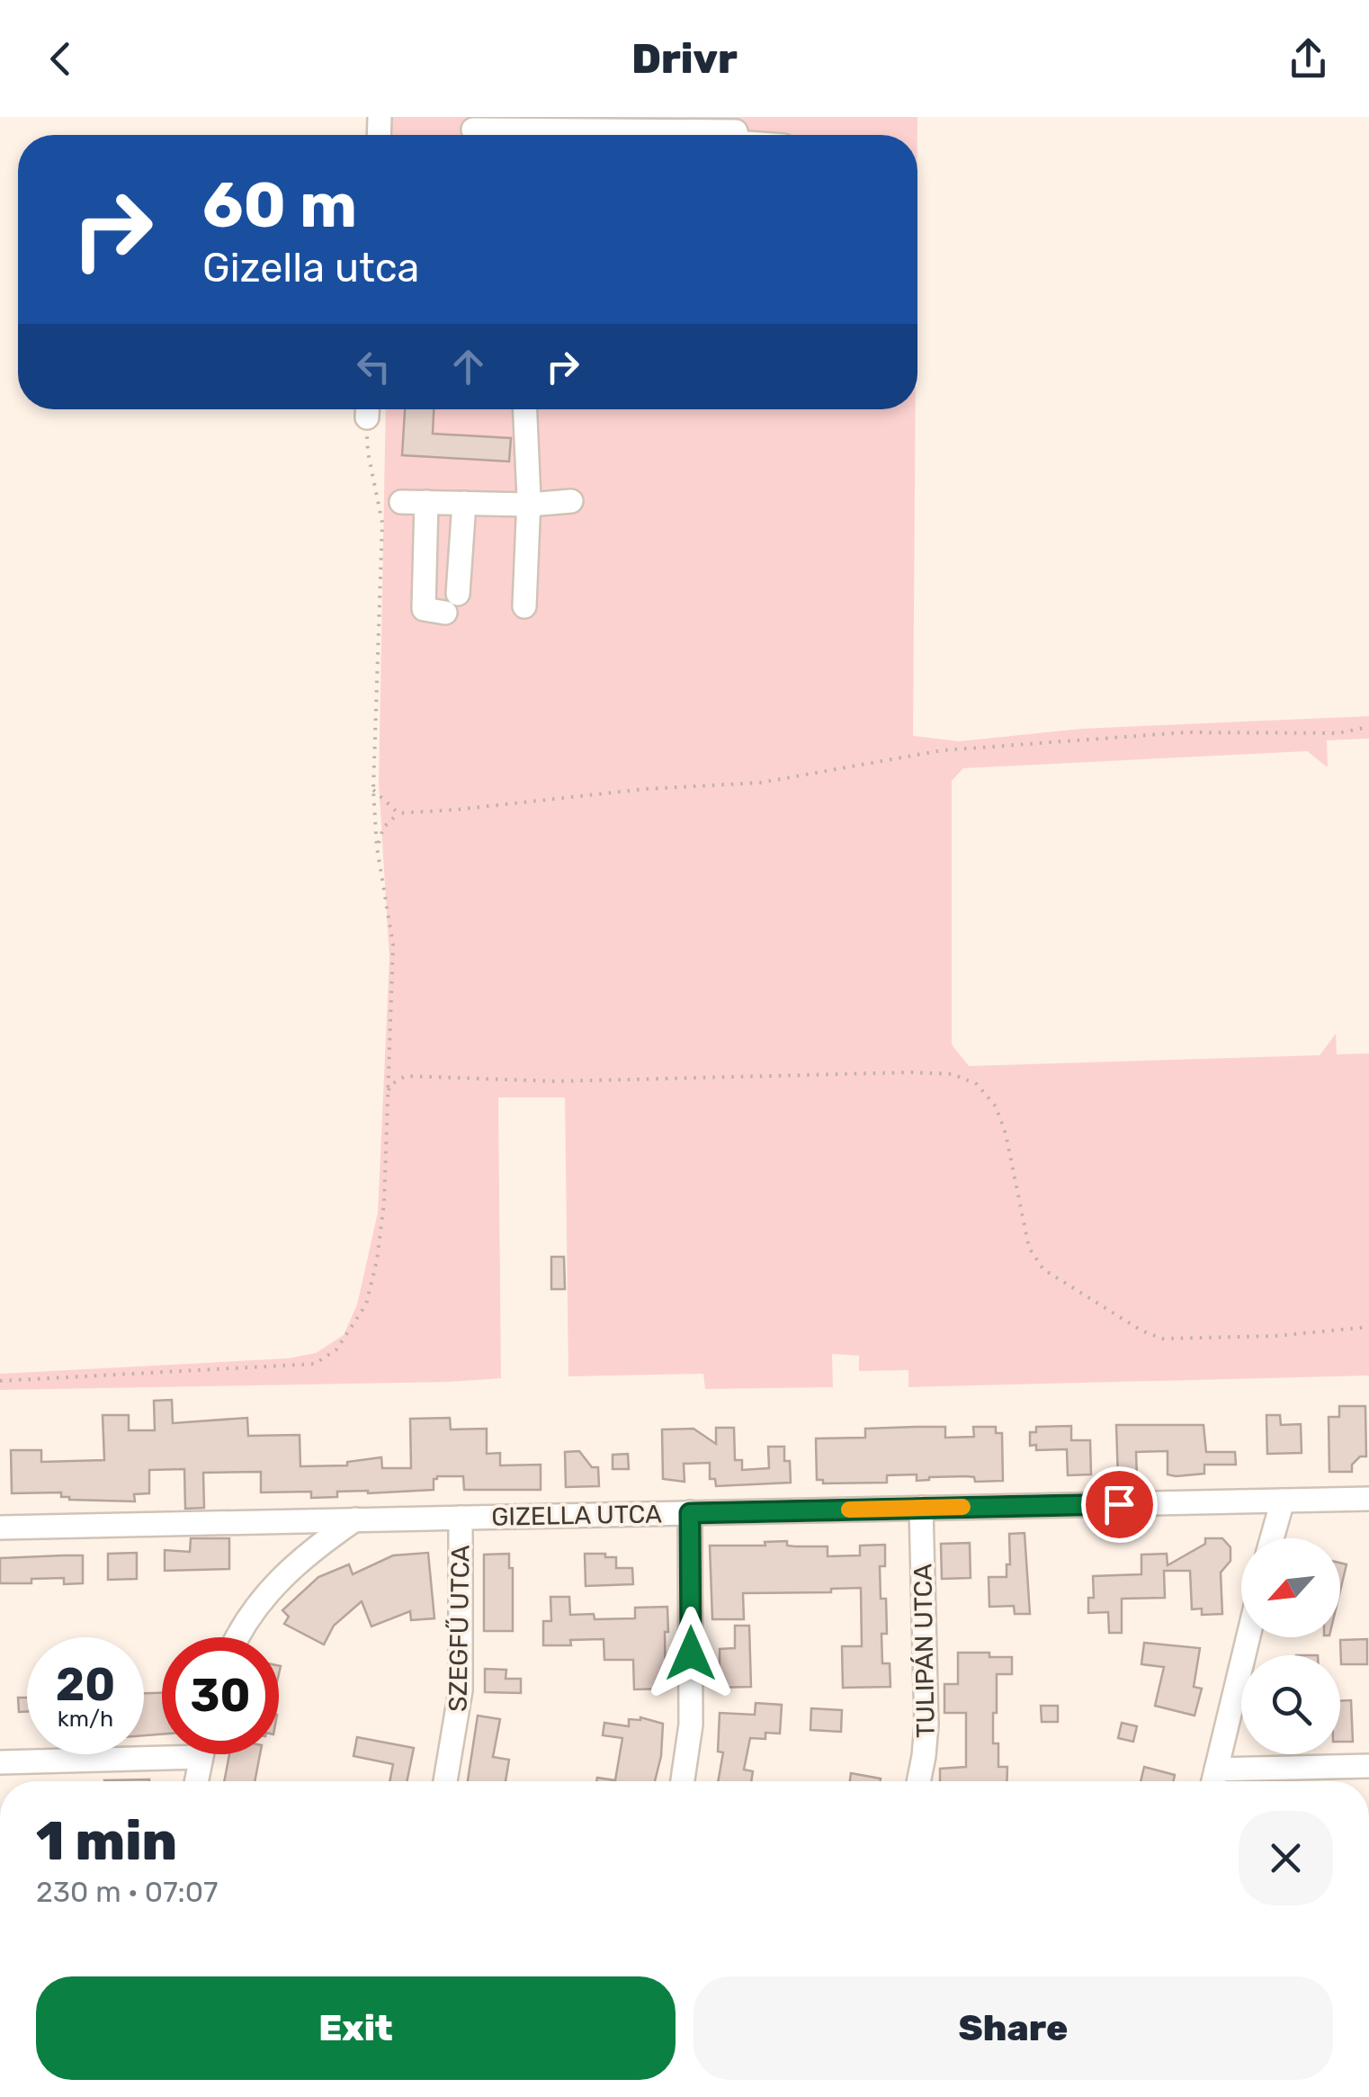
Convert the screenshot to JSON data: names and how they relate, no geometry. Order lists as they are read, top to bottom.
{
  "streets": {
    "street": ["GIZELLA UTCA", "SZEGFŰ UTCA", "TULIPÁN UTCA"]
  },
  "crossings": [
    ["GIZELLA UTCA", "SZEGFŰ UTCA"],
    ["GIZELLA UTCA", "TULIPÁN UTCA"]
  ],
  "north": "bottom left",
  "page": {
    "header": "Drivr",
    "turn": ["60 m", "Gizella utca"],
    "speed": "20 km/h",
    "limit": "30",
    "heading": ["1 min", "230 m · 07:07"],
    "buttons": ["Exit", "Share"]
  }
}
